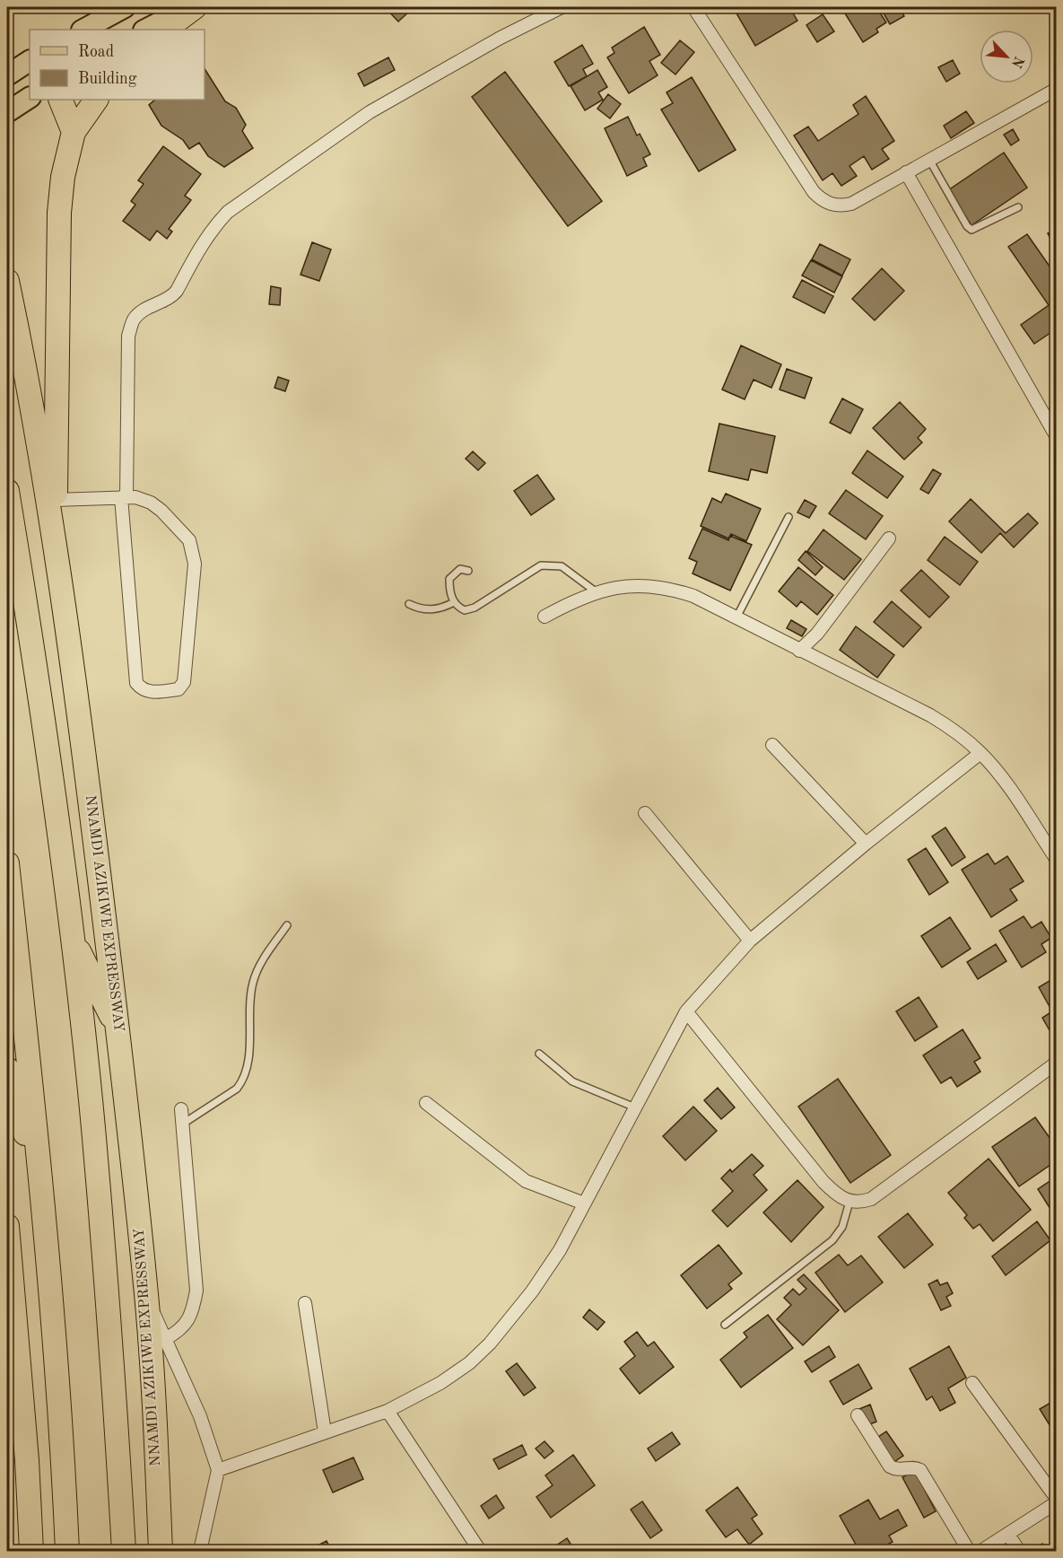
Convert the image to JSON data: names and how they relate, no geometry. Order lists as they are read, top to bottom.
{
  "streets": {
    "highway": ["NNAMDI AZIKIWE EXPRESSWAY"]
  },
  "legend": ["Road", "Building"],
  "north": "bottom right"
}
